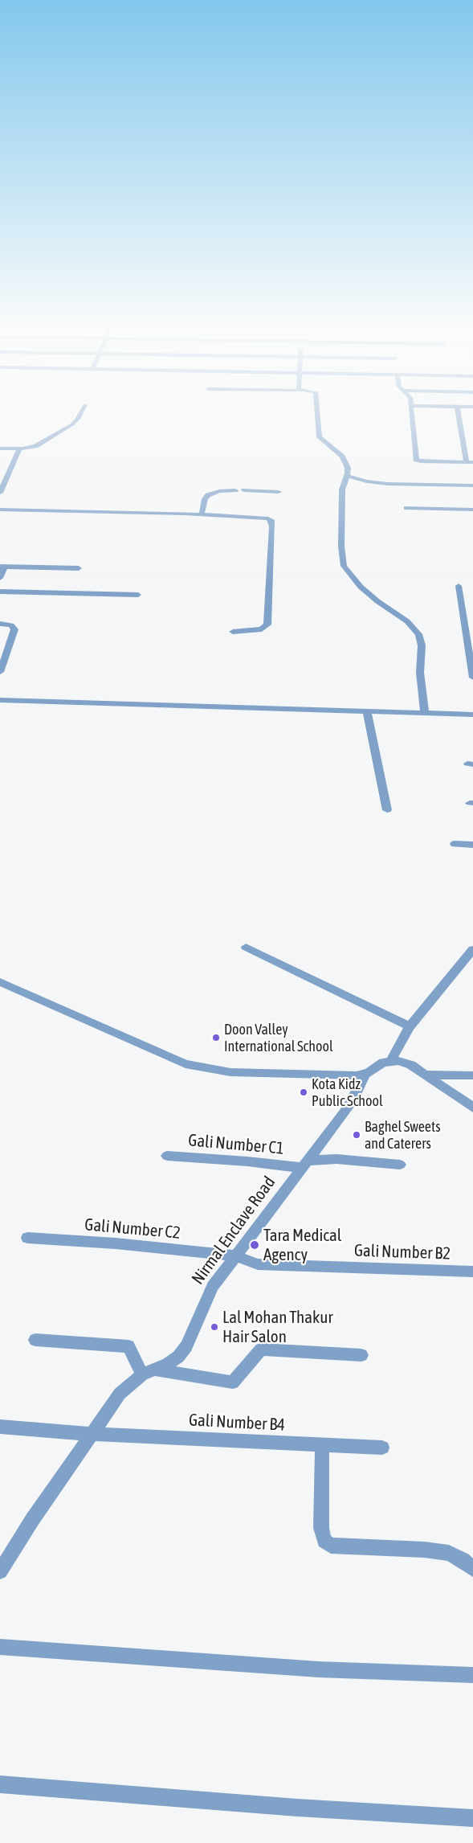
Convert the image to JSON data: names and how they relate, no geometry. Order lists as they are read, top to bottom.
{
  "streets": {
    "street": [
      "Gali Number C1",
      "Gali Number C2",
      "Nirmal Enclave Road",
      "Gali Number B2",
      "Gali Number B4"
    ]
  },
  "crossings": [
    ["Gali Number C1", "Nirmal Enclave Road"],
    ["Gali Number C2", "Nirmal Enclave Road"],
    ["Gali Number C2", "Gali Number B2"],
    ["Nirmal Enclave Road", "Gali Number B2"],
    ["Nirmal Enclave Road", "Gali Number B4"]
  ],
  "places": [
    "Doon Valley International School",
    "Kota Kidz Public School",
    "Baghel Sweets and Caterers",
    "Tara Medical Agency",
    "Lal Mohan Thakur Hair Salon"
  ]
}
